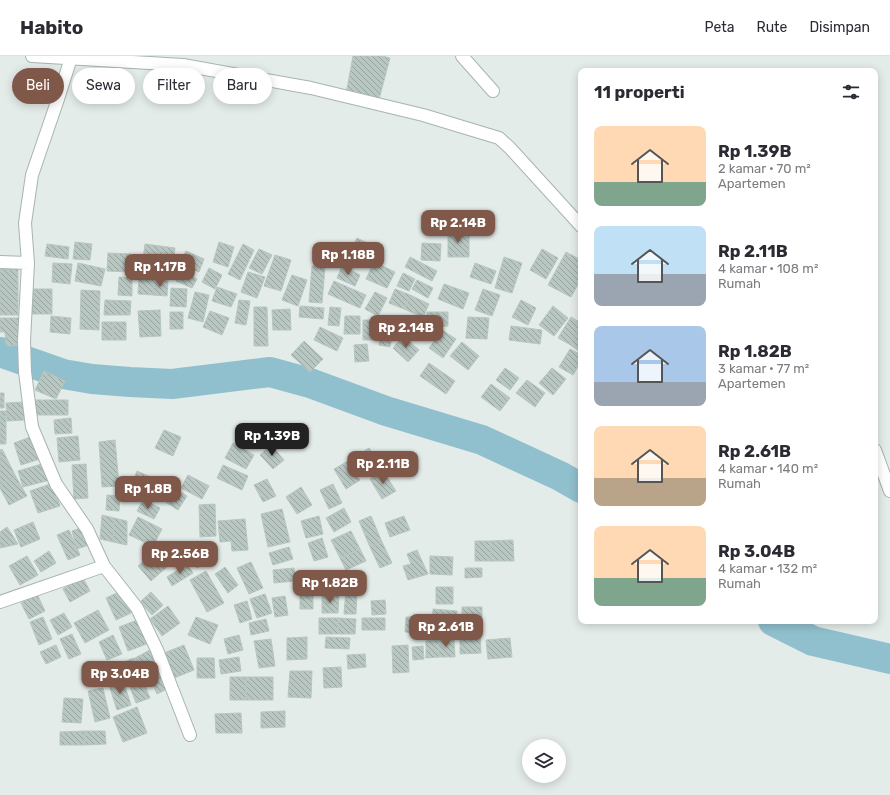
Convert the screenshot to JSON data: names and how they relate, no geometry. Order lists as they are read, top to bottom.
{
  "page": {
    "header": "Habito",
    "nav": ["Peta", "Rute", "Disimpan"],
    "chip": [
      "Beli",
      "Sewa",
      "Filter",
      "Baru"
    ],
    "heading": "11 properti",
    "list": [
      {
        "name": "Rp 1.39B",
        "note": "2 kamar · 70 m² · Apartemen"
      },
      {
        "name": "Rp 2.11B",
        "note": "4 kamar · 108 m² · Rumah"
      },
      {
        "name": "Rp 1.82B",
        "note": "3 kamar · 77 m² · Apartemen"
      },
      {
        "name": "Rp 2.61B",
        "note": "4 kamar · 140 m² · Rumah"
      },
      {
        "name": "Rp 3.04B",
        "note": "4 kamar · 132 m² · Rumah"
      }
    ],
    "price": [
      "Rp 2.14B",
      "Rp 1.18B",
      "Rp 1.17B",
      "Rp 2.14B",
      "Rp 1.39B",
      "Rp 2.11B",
      "Rp 1.8B",
      "Rp 2.56B",
      "Rp 1.82B",
      "Rp 2.61B",
      "Rp 3.04B"
    ]
  }
}
